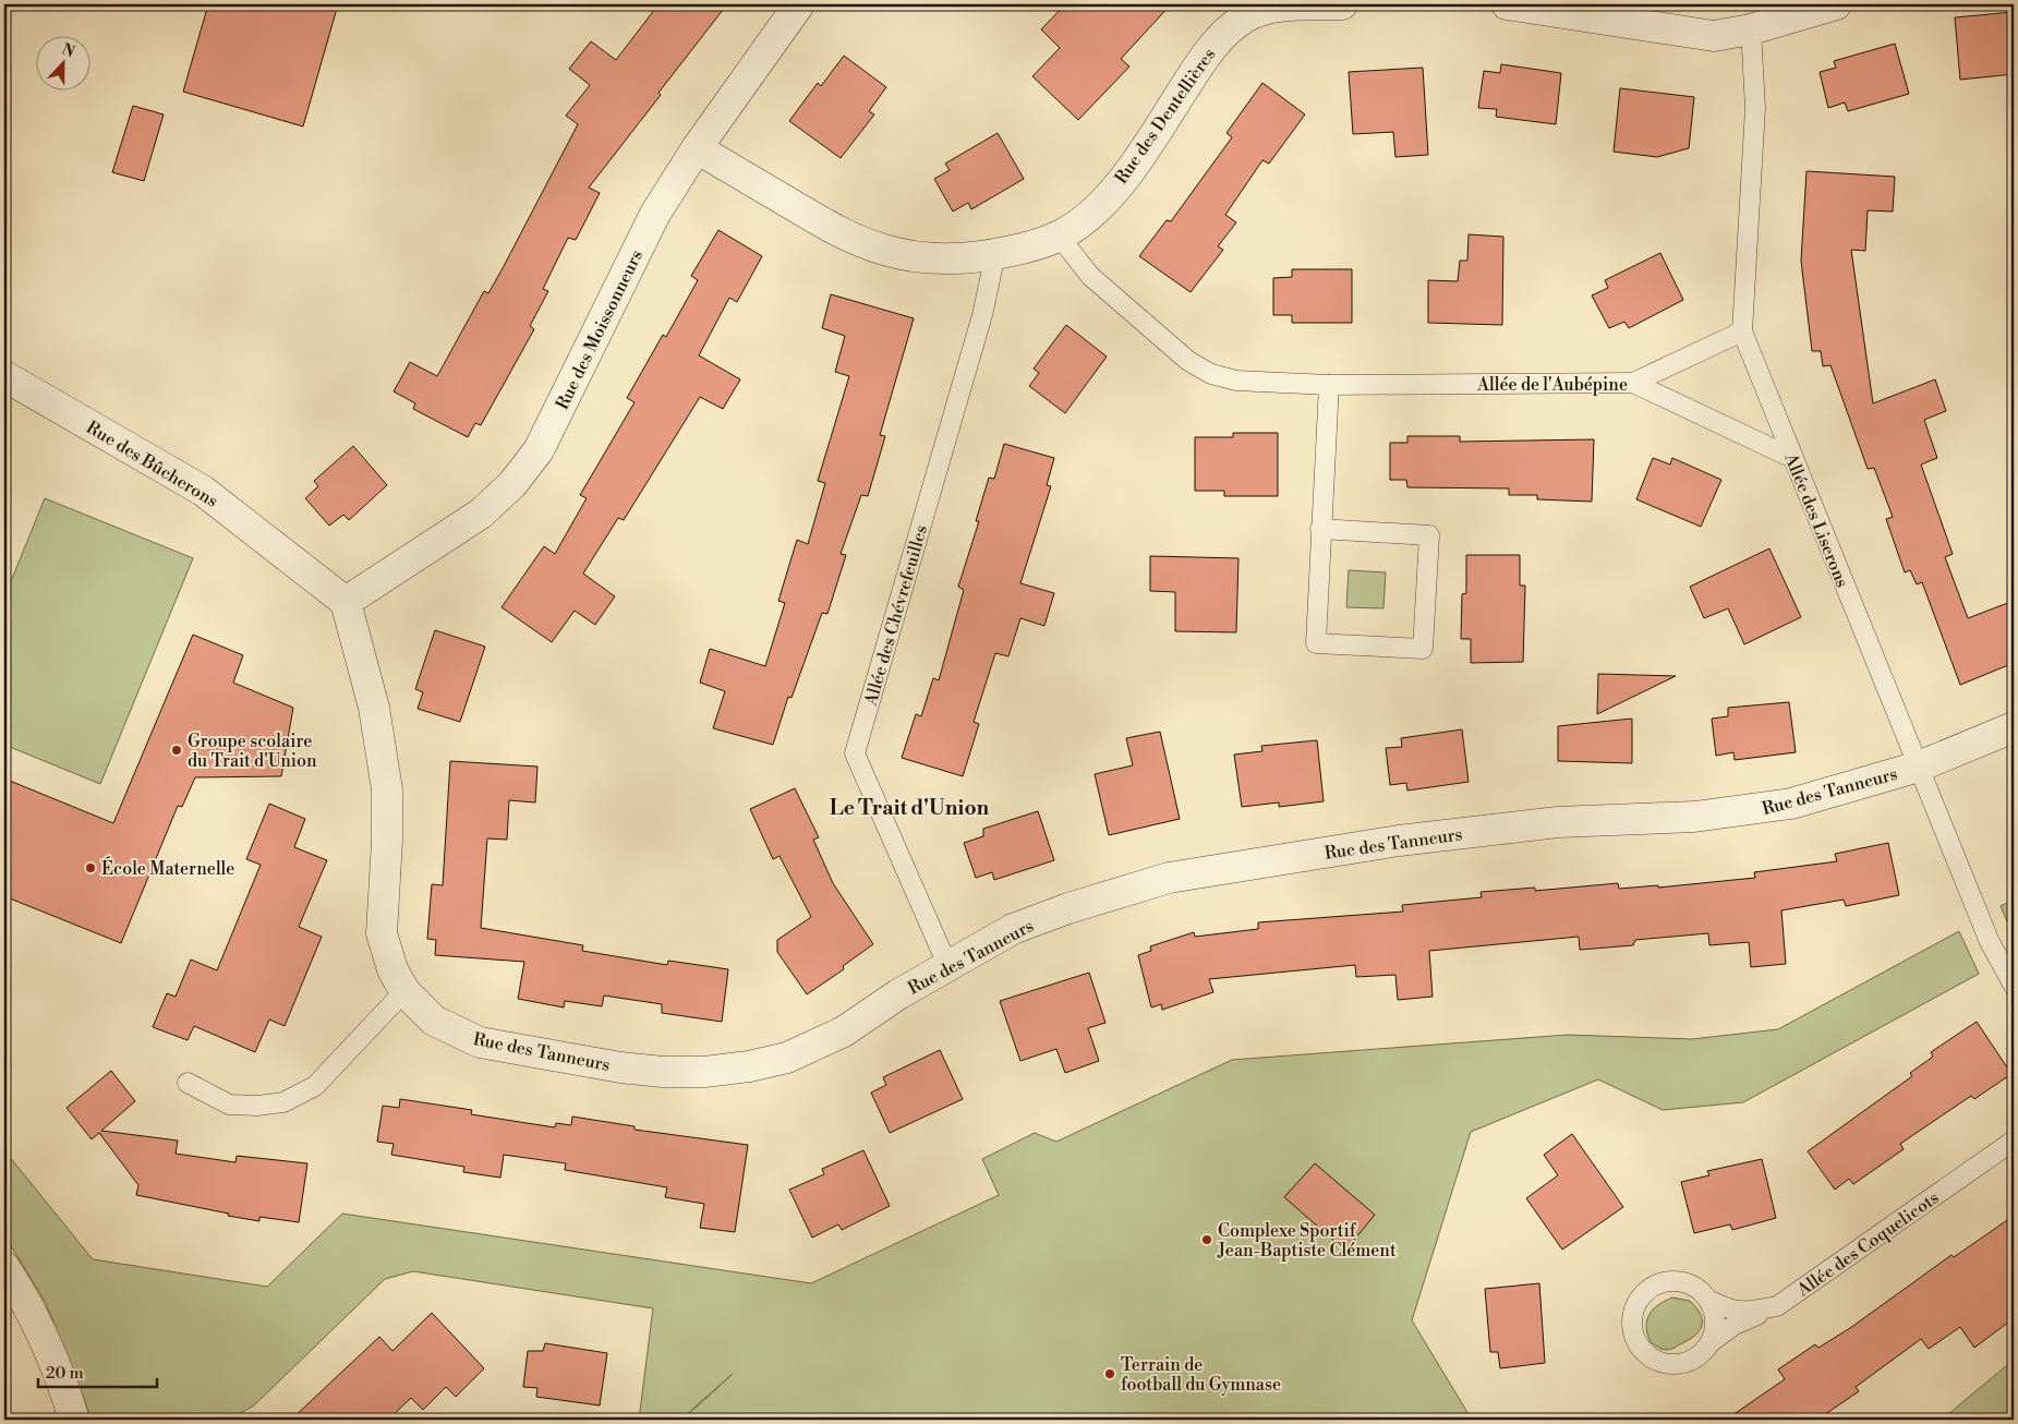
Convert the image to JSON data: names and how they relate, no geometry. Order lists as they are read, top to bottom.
{
  "streets": {
    "street": [
      "Rue des Dentellières",
      "Rue des Moissonneurs",
      "Rue des Bûcherons",
      "Rue des Tanneurs"
    ],
    "lane": [
      "Allée de l'Aubépine",
      "Allée des Liserons",
      "Allée des Chévrefeuilles",
      "Allée des Coquelicots"
    ]
  },
  "crossings": [
    ["Rue des Dentellières", "Rue des Moissonneurs"],
    ["Rue des Dentellières", "Allée de l'Aubépine"],
    ["Rue des Dentellières", "Allée des Chévrefeuilles"],
    ["Rue des Moissonneurs", "Rue des Bûcherons"],
    ["Rue des Moissonneurs", "Rue des Tanneurs"],
    ["Allée de l'Aubépine", "Allée des Liserons"],
    ["Rue des Bûcherons", "Rue des Tanneurs"],
    ["Allée des Liserons", "Rue des Tanneurs"],
    ["Allée des Chévrefeuilles", "Rue des Tanneurs"]
  ],
  "districts": ["Le Trait d'Union"],
  "places": [
    "Groupe scolaire du Trait d'Union",
    "École Maternelle",
    "Complexe Sportif Jean-Baptiste Clément",
    "Terrain de football du Gymnase"
  ],
  "scale_bar": "20 m",
  "north": "top"
}
